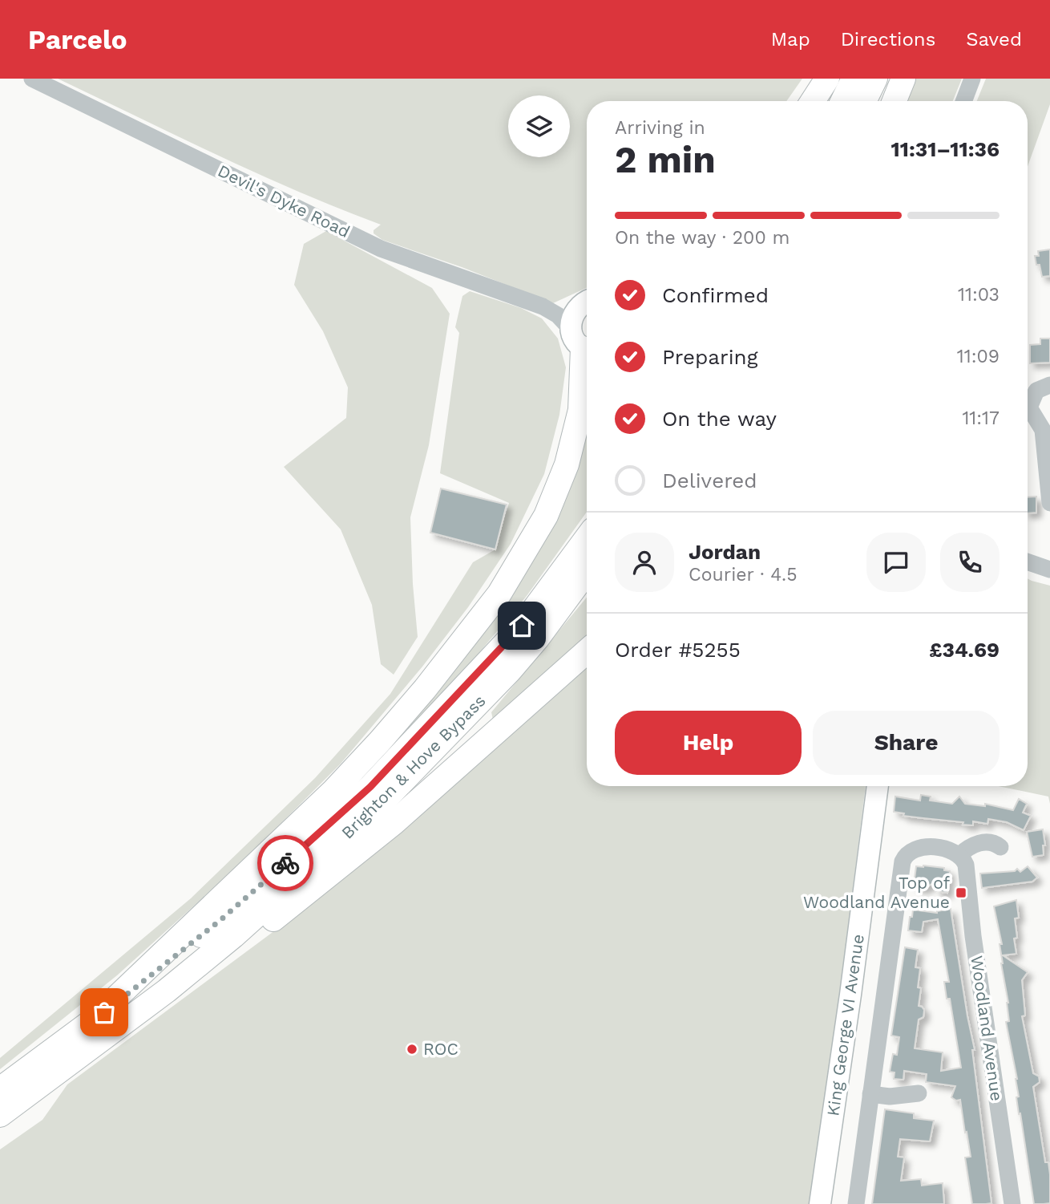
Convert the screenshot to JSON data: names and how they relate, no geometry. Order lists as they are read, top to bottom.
{
  "streets": {
    "highway": ["Brighton & Hove Bypass"],
    "main road": ["King George VI Avenue"],
    "street": ["Devil's Dyke Road", "Woodland Avenue"]
  },
  "places": {
    "transit": ["Top of Woodland Avenue"],
    "other": ["ROC"]
  },
  "page": {
    "header": "Parcelo",
    "nav": ["Map", "Directions", "Saved"],
    "heading": ["2 min", "Arriving in", "11:31–11:36"],
    "panel": [
      "Jordan",
      "Courier · 4.5",
      "Order #5255",
      "£34.69"
    ],
    "bar": "On the way · 200 m",
    "list": [
      ["Confirmed", "11:03"],
      ["Preparing", "11:09"],
      ["On the way", "11:17"],
      "Delivered"
    ],
    "buttons": ["Help", "Share"]
  }
}
